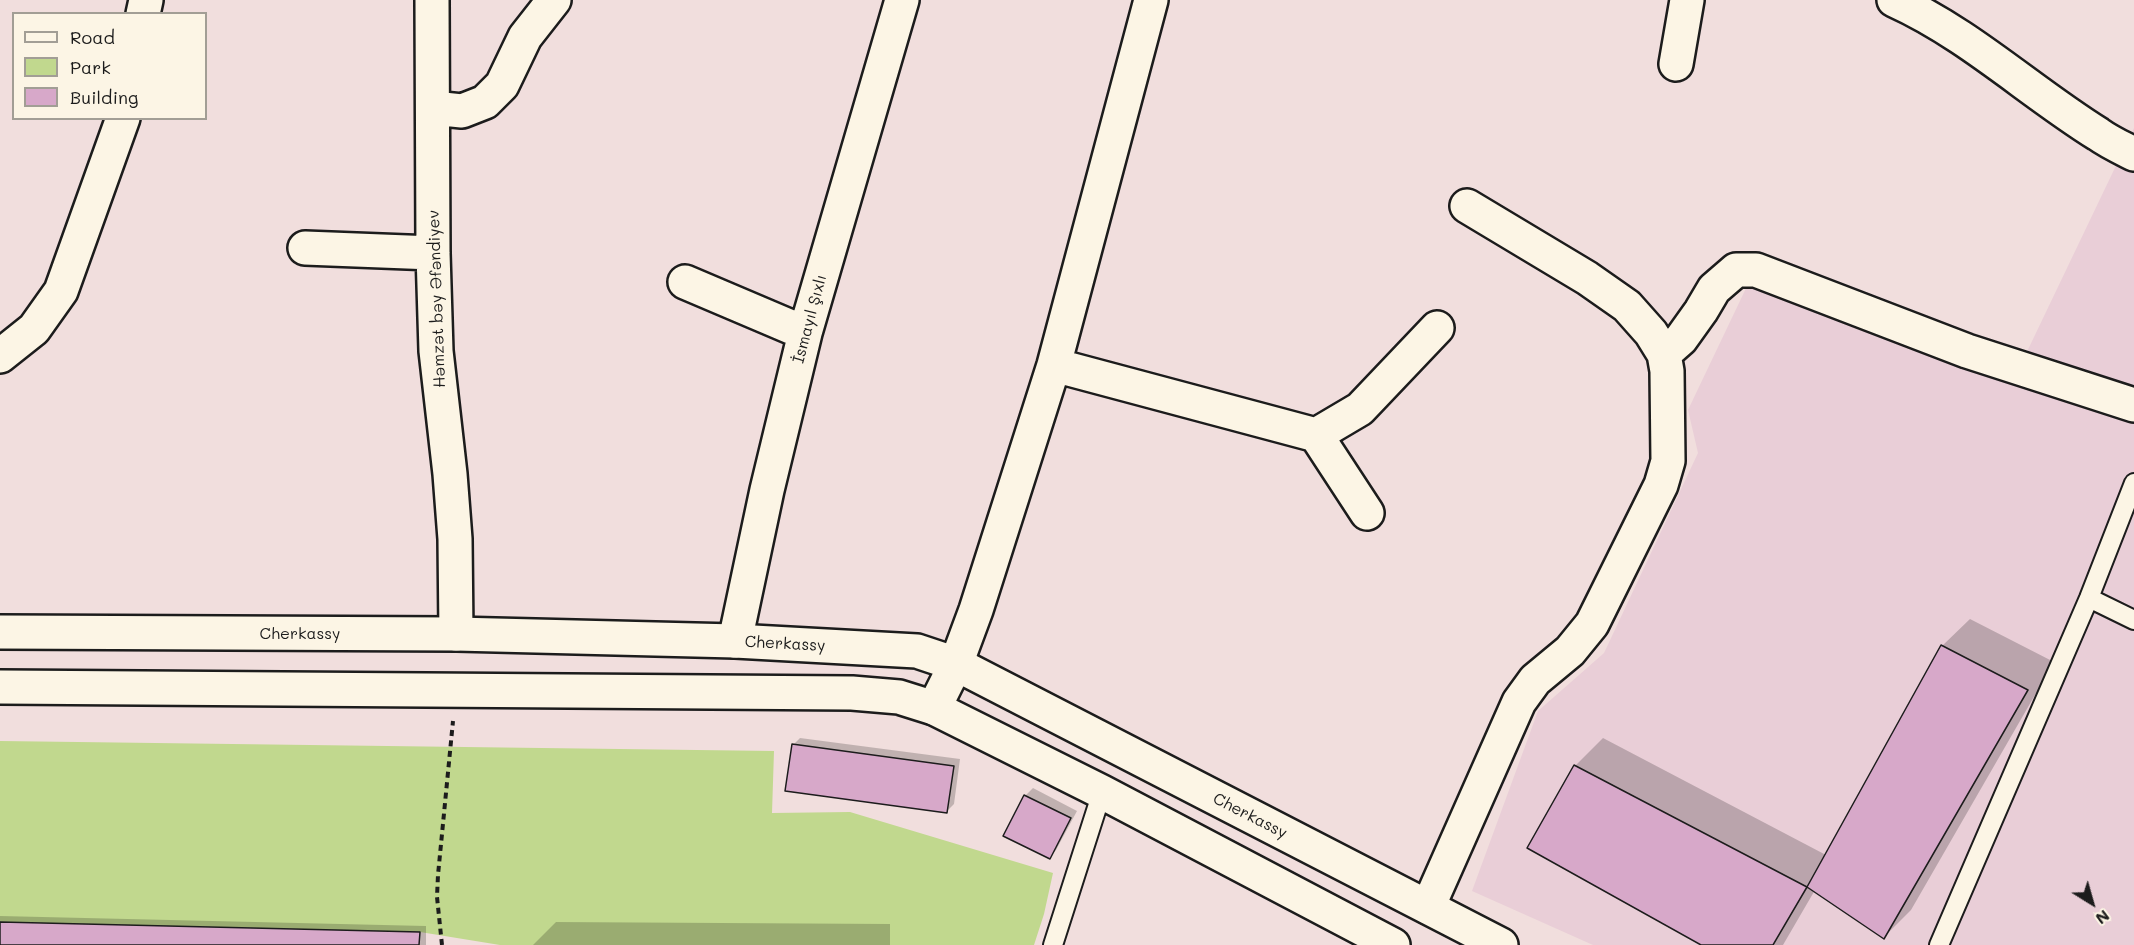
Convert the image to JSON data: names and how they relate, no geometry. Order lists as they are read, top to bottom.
{
  "streets": {
    "street": ["Həmzət bəy Əfəndiyev", "İsmayıl Şıxlı", "Cherkassy"]
  },
  "crossings": [
    ["Həmzət bəy Əfəndiyev", "Cherkassy"],
    ["İsmayıl Şıxlı", "Cherkassy"]
  ],
  "legend": ["Road", "Park", "Building"],
  "north": "bottom right"
}
